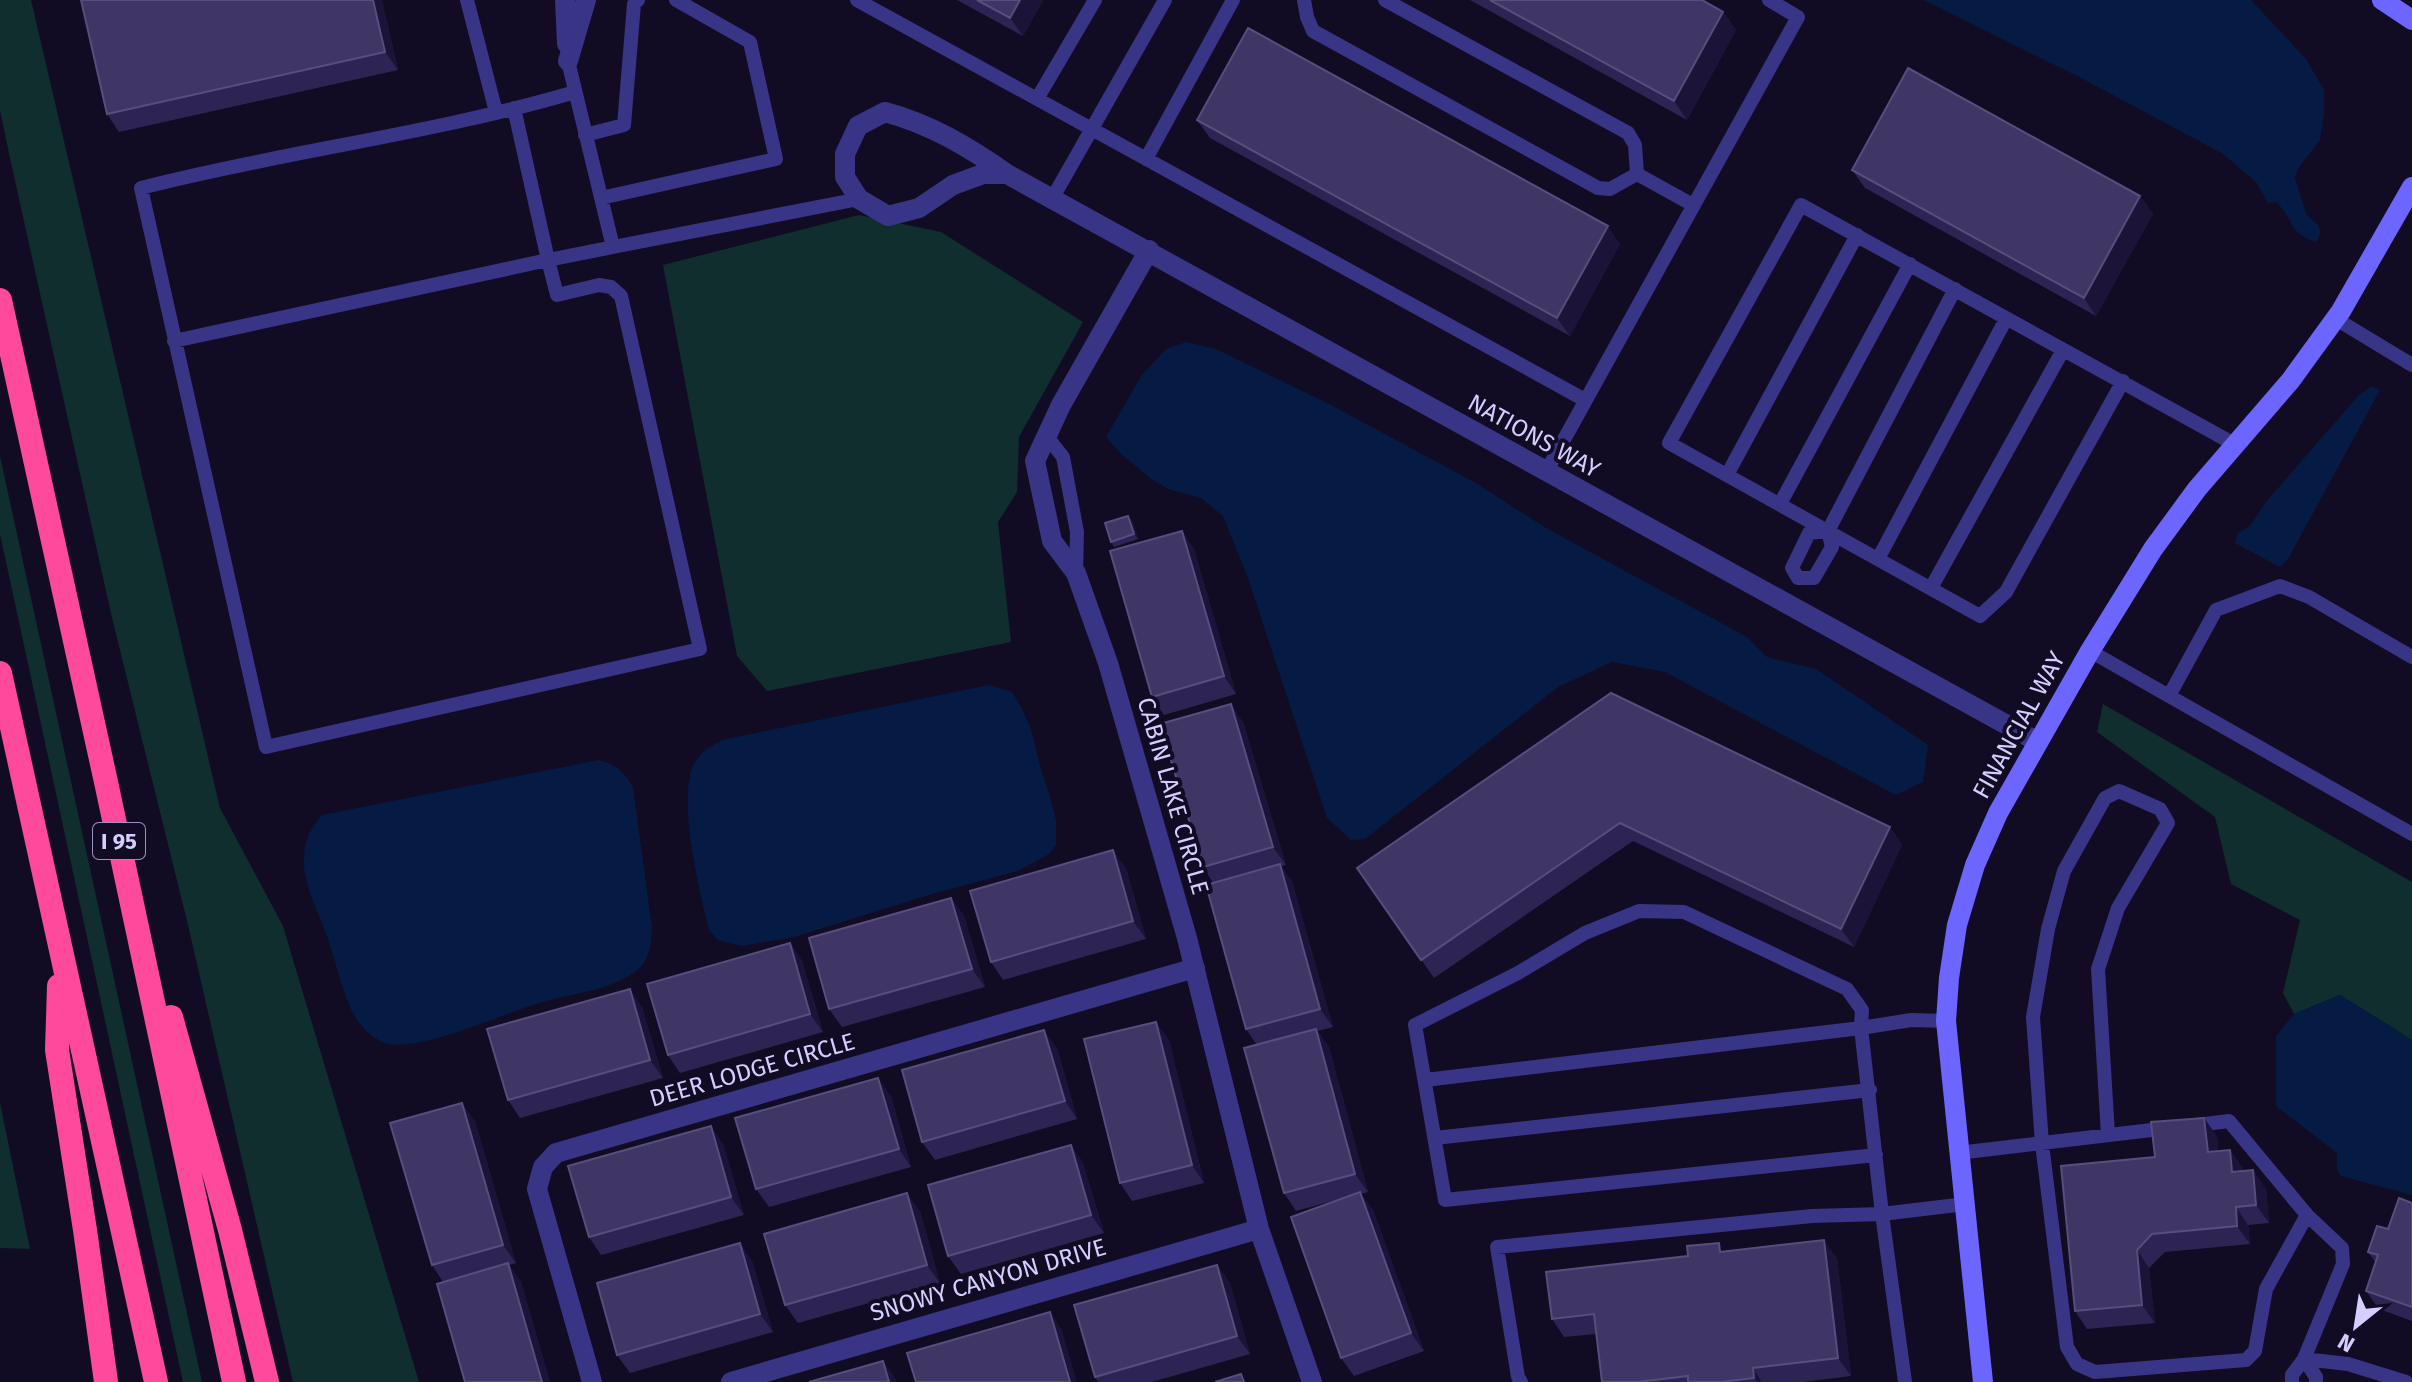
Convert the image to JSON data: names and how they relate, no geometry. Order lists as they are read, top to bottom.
{
  "streets": {
    "highway": ["I 95"],
    "street": [
      "NATIONS WAY",
      "FINANCIAL WAY",
      "CABIN LAKE CIRCLE",
      "DEER LODGE CIRCLE",
      "SNOWY CANYON DRIVE"
    ]
  },
  "crossings": [
    ["NATIONS WAY", "FINANCIAL WAY"],
    ["NATIONS WAY", "CABIN LAKE CIRCLE"],
    ["CABIN LAKE CIRCLE", "DEER LODGE CIRCLE"],
    ["CABIN LAKE CIRCLE", "SNOWY CANYON DRIVE"]
  ],
  "north": "bottom left"
}
